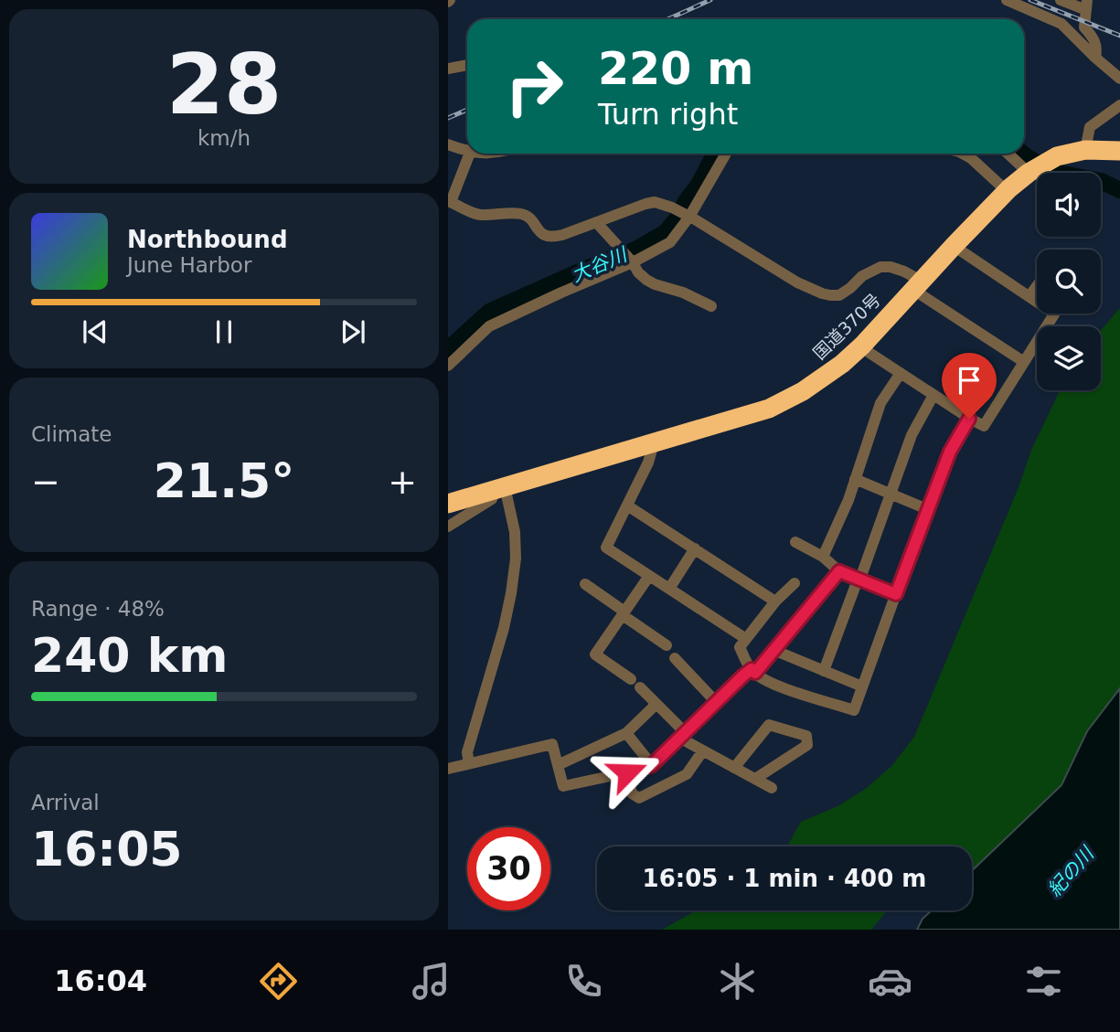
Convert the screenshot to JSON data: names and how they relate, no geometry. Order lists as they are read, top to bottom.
{
  "streets": {
    "highway": ["国道370号"]
  },
  "water": ["大谷川", "紀の川"],
  "page": {
    "tile": [
      ["28", "km/h"],
      "Climate",
      ["Range · 48%", "240 km"],
      ["Arrival", "16:05"]
    ],
    "turn": ["220 m", "Turn right"],
    "song": ["Northbound", "June Harbor"],
    "heat": ["−", "21.5°", "+"],
    "limit": "30",
    "trip": "16:05 · 1 min · 400 m",
    "tabs": "16:04"
  }
}
